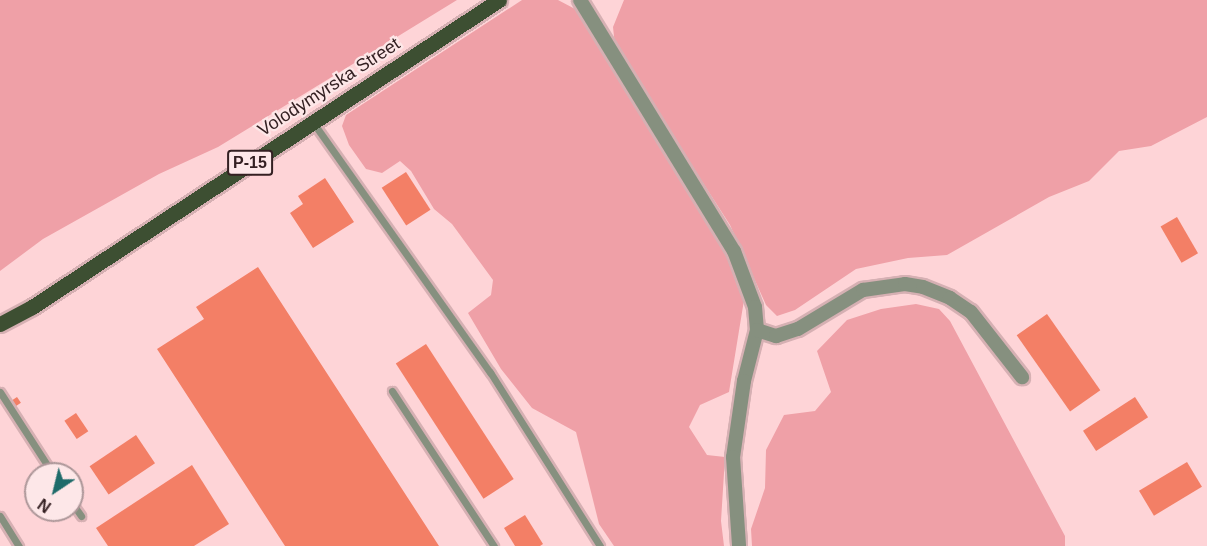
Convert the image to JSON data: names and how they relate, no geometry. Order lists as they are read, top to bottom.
{
  "streets": {
    "main road": ["Volodymyrska Street", "Р-15"]
  },
  "north": "bottom left"
}
